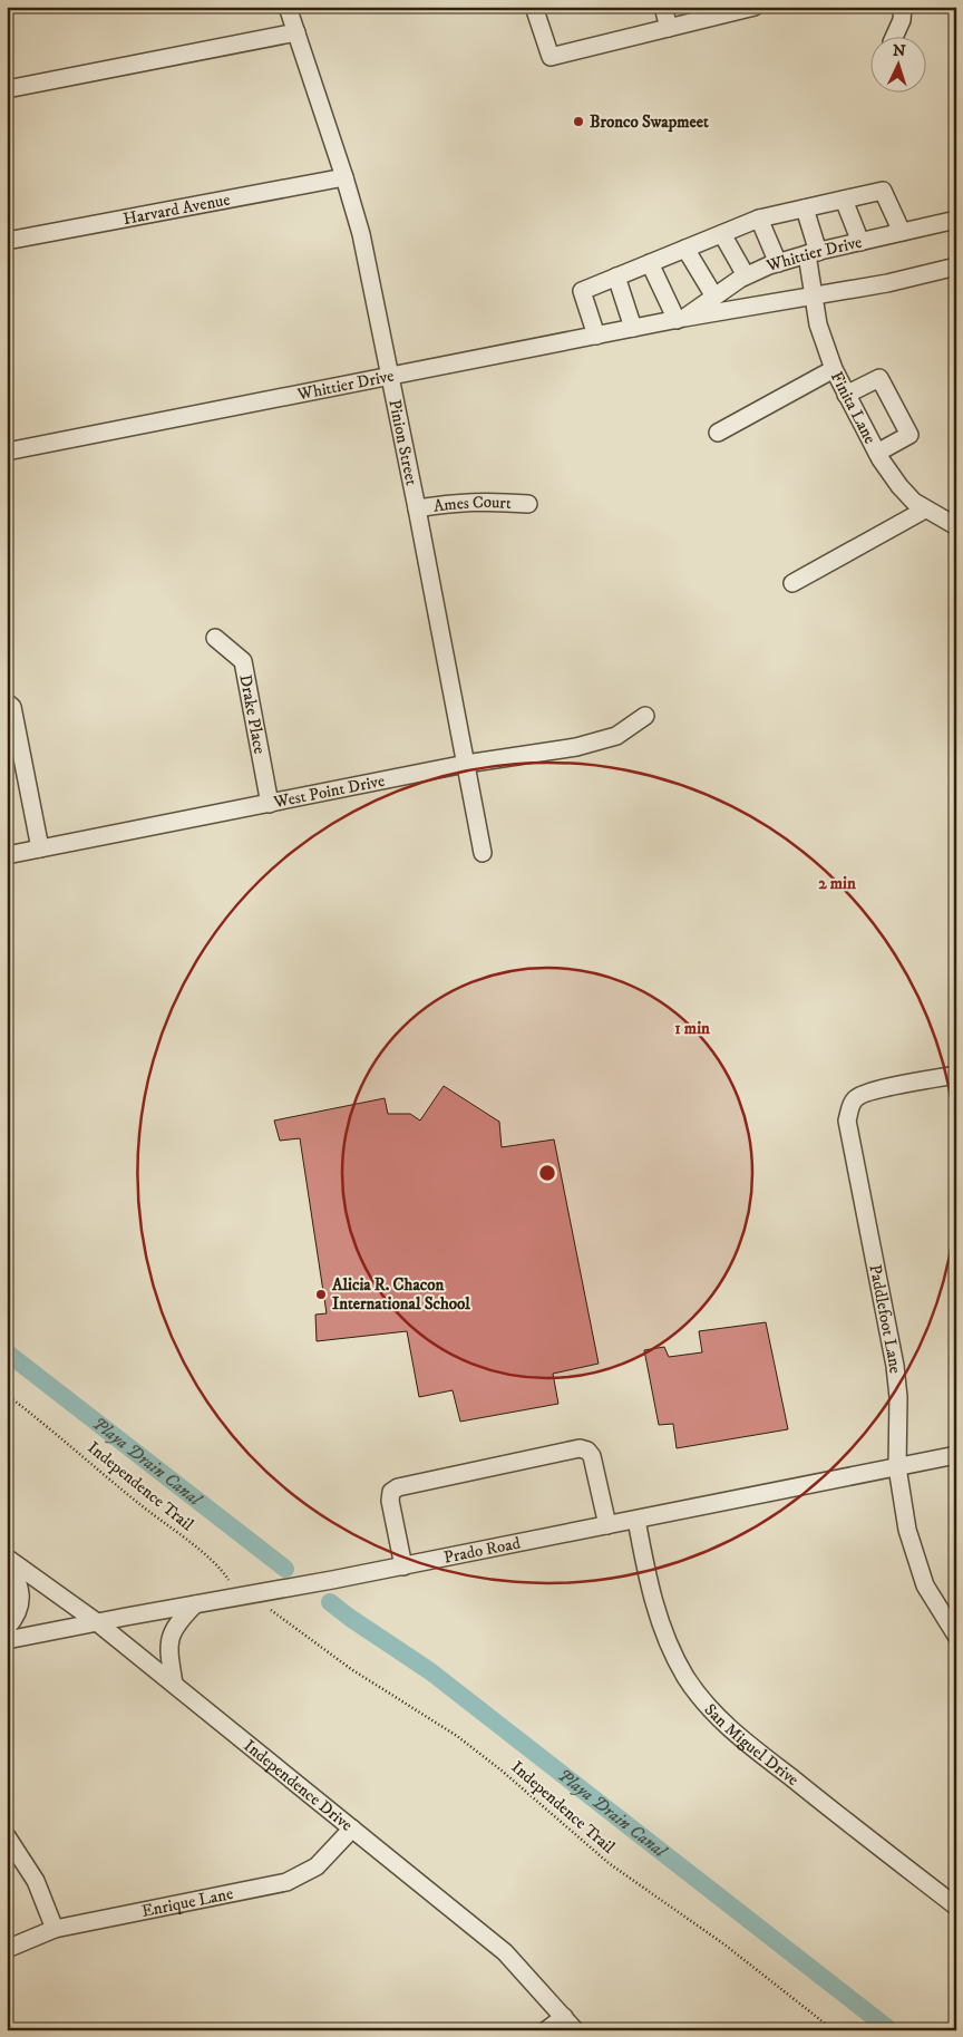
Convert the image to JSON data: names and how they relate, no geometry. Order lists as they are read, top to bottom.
{
  "streets": {
    "street": [
      "Harvard Avenue",
      "Whittier Drive",
      "Finita Lane",
      "Pinion Street",
      "Ames Court",
      "Drake Place",
      "West Point Drive",
      "Paddlefoot Lane",
      "Prado Road",
      "San Miguel Drive",
      "Independence Drive",
      "Enrique Lane"
    ],
    "path": ["Independence Trail"]
  },
  "crossings": [
    ["Harvard Avenue", "Pinion Street"],
    ["Whittier Drive", "Finita Lane"],
    ["Whittier Drive", "Pinion Street"],
    ["Pinion Street", "Ames Court"],
    ["Pinion Street", "West Point Drive"],
    ["Drake Place", "West Point Drive"],
    ["Paddlefoot Lane", "Prado Road"],
    ["Prado Road", "San Miguel Drive"],
    ["Prado Road", "Independence Drive"],
    ["Independence Drive", "Enrique Lane"]
  ],
  "water": ["Playa Drain Canal"],
  "places": ["Bronco Swapmeet", "Alicia R. Chacon International School"],
  "north": "top",
  "rings": ["2 min", "1 min"]
}
